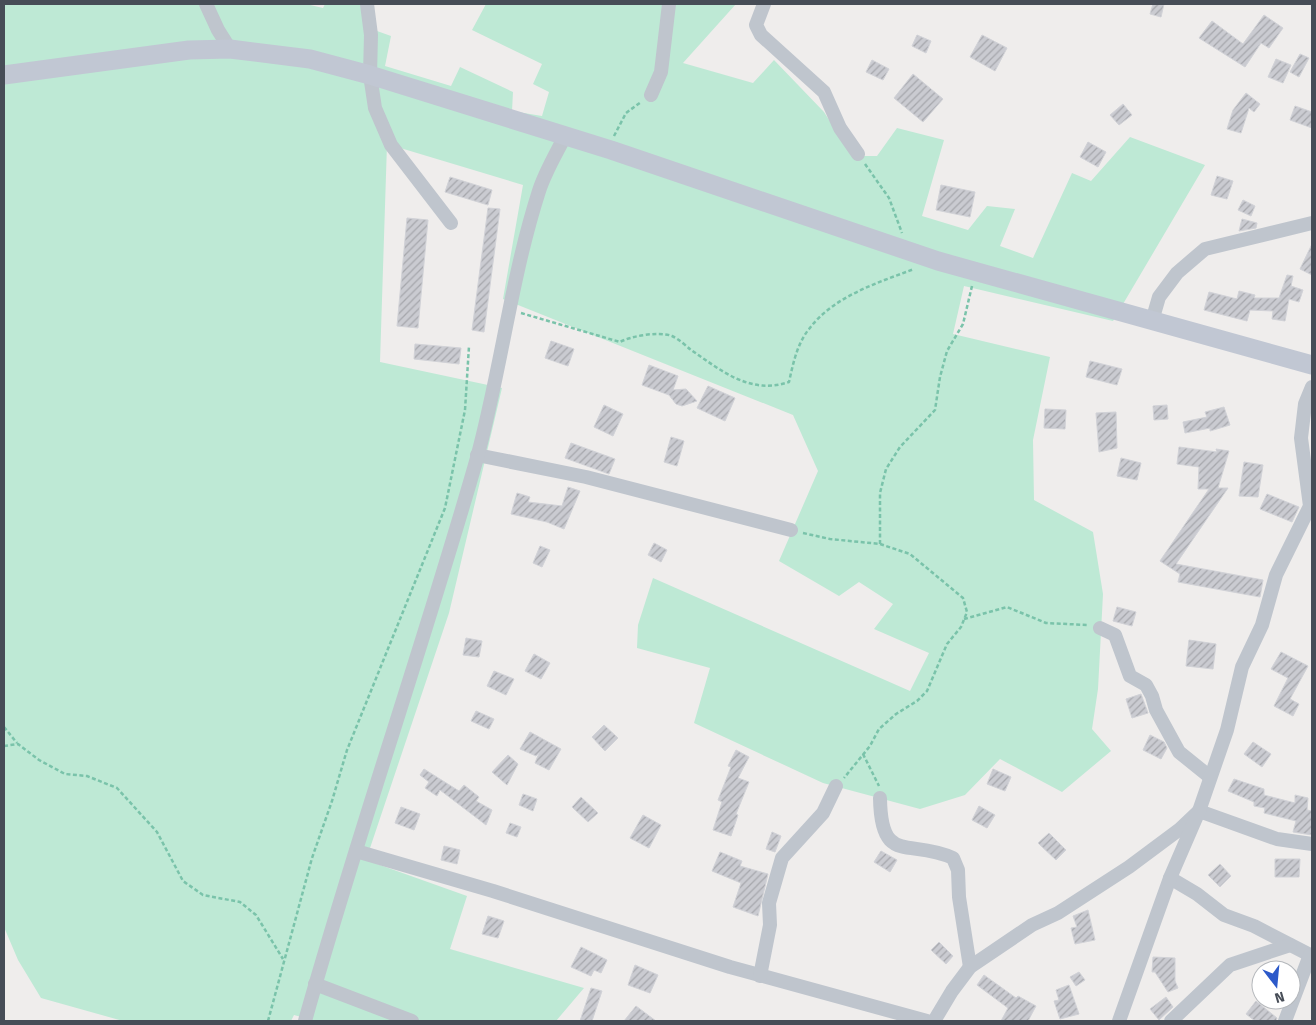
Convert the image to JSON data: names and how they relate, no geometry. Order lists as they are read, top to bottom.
{
  "north": "bottom"
}
